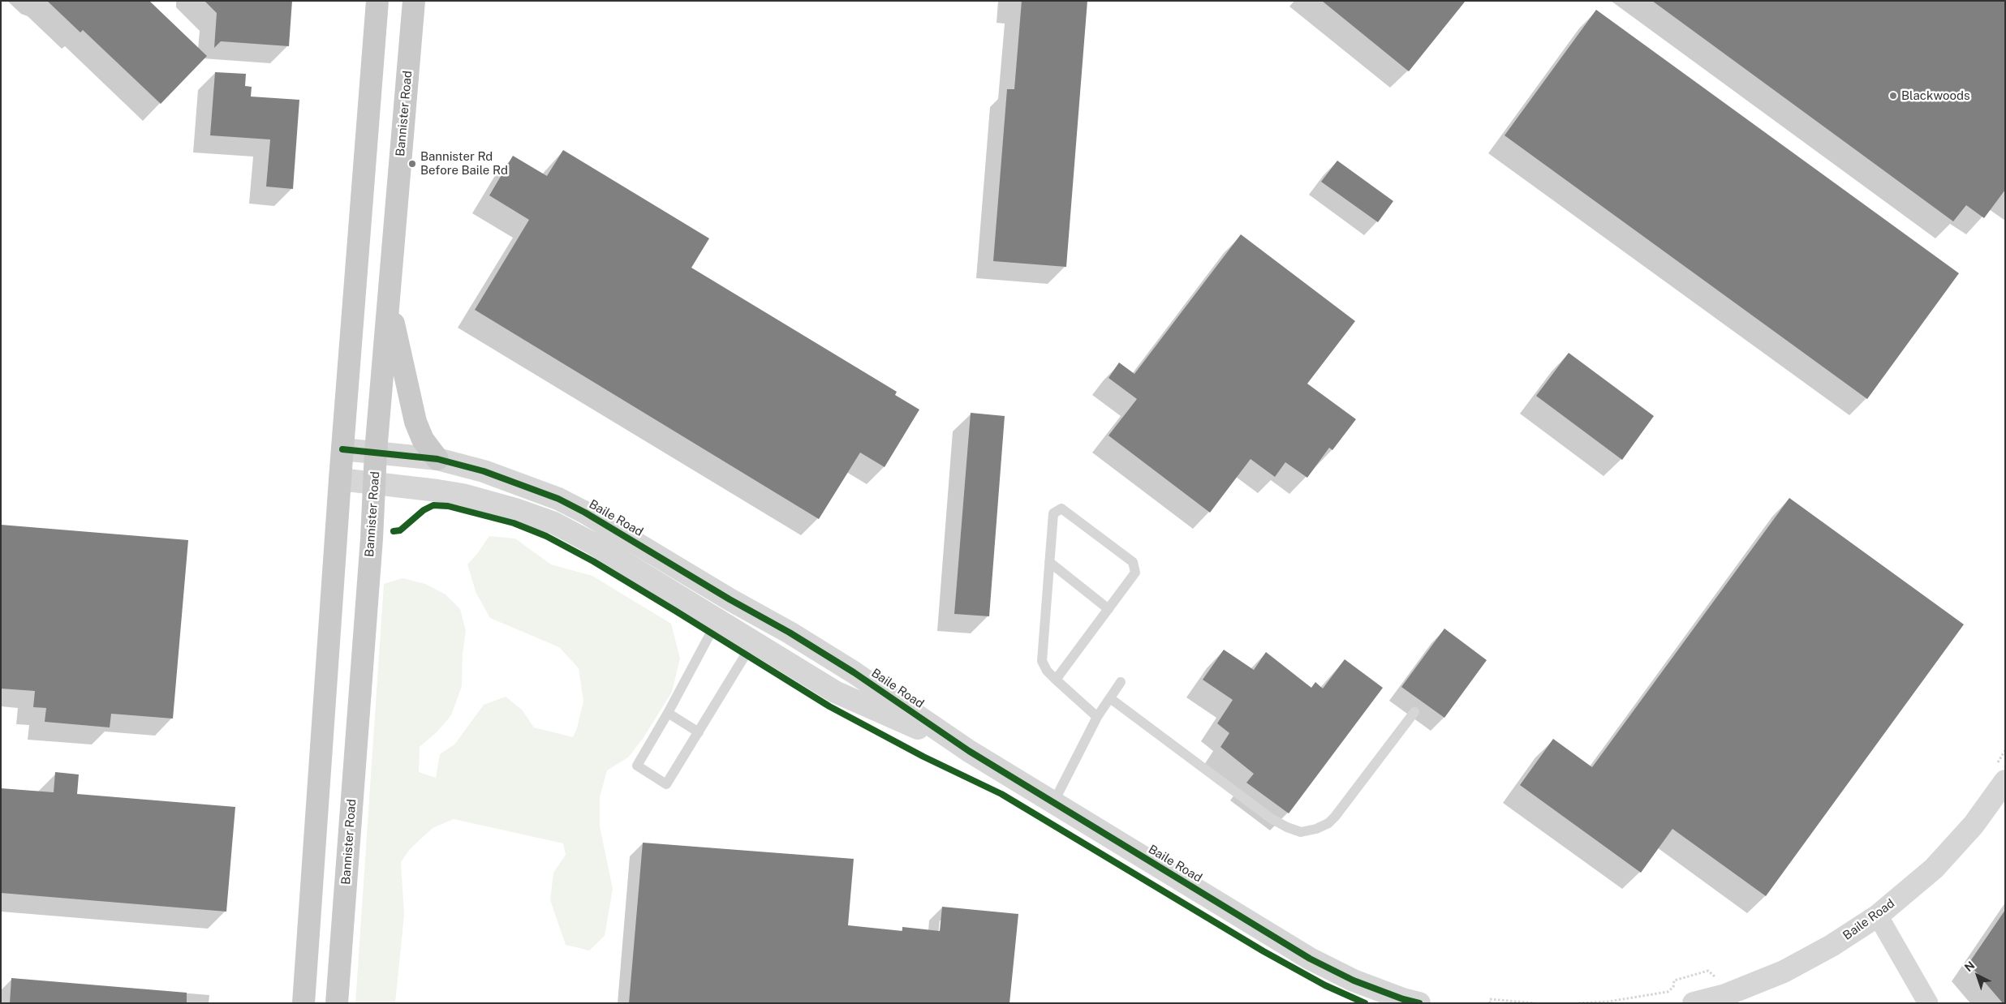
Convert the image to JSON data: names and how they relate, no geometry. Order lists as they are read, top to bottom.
{
  "streets": {
    "main road": ["Bannister Road"],
    "street": ["Baile Road"]
  },
  "crossings": [
    ["Bannister Road", "Baile Road"]
  ],
  "places": ["Blackwoods", "Bannister Rd Before Baile Rd"],
  "north": "top left"
}
